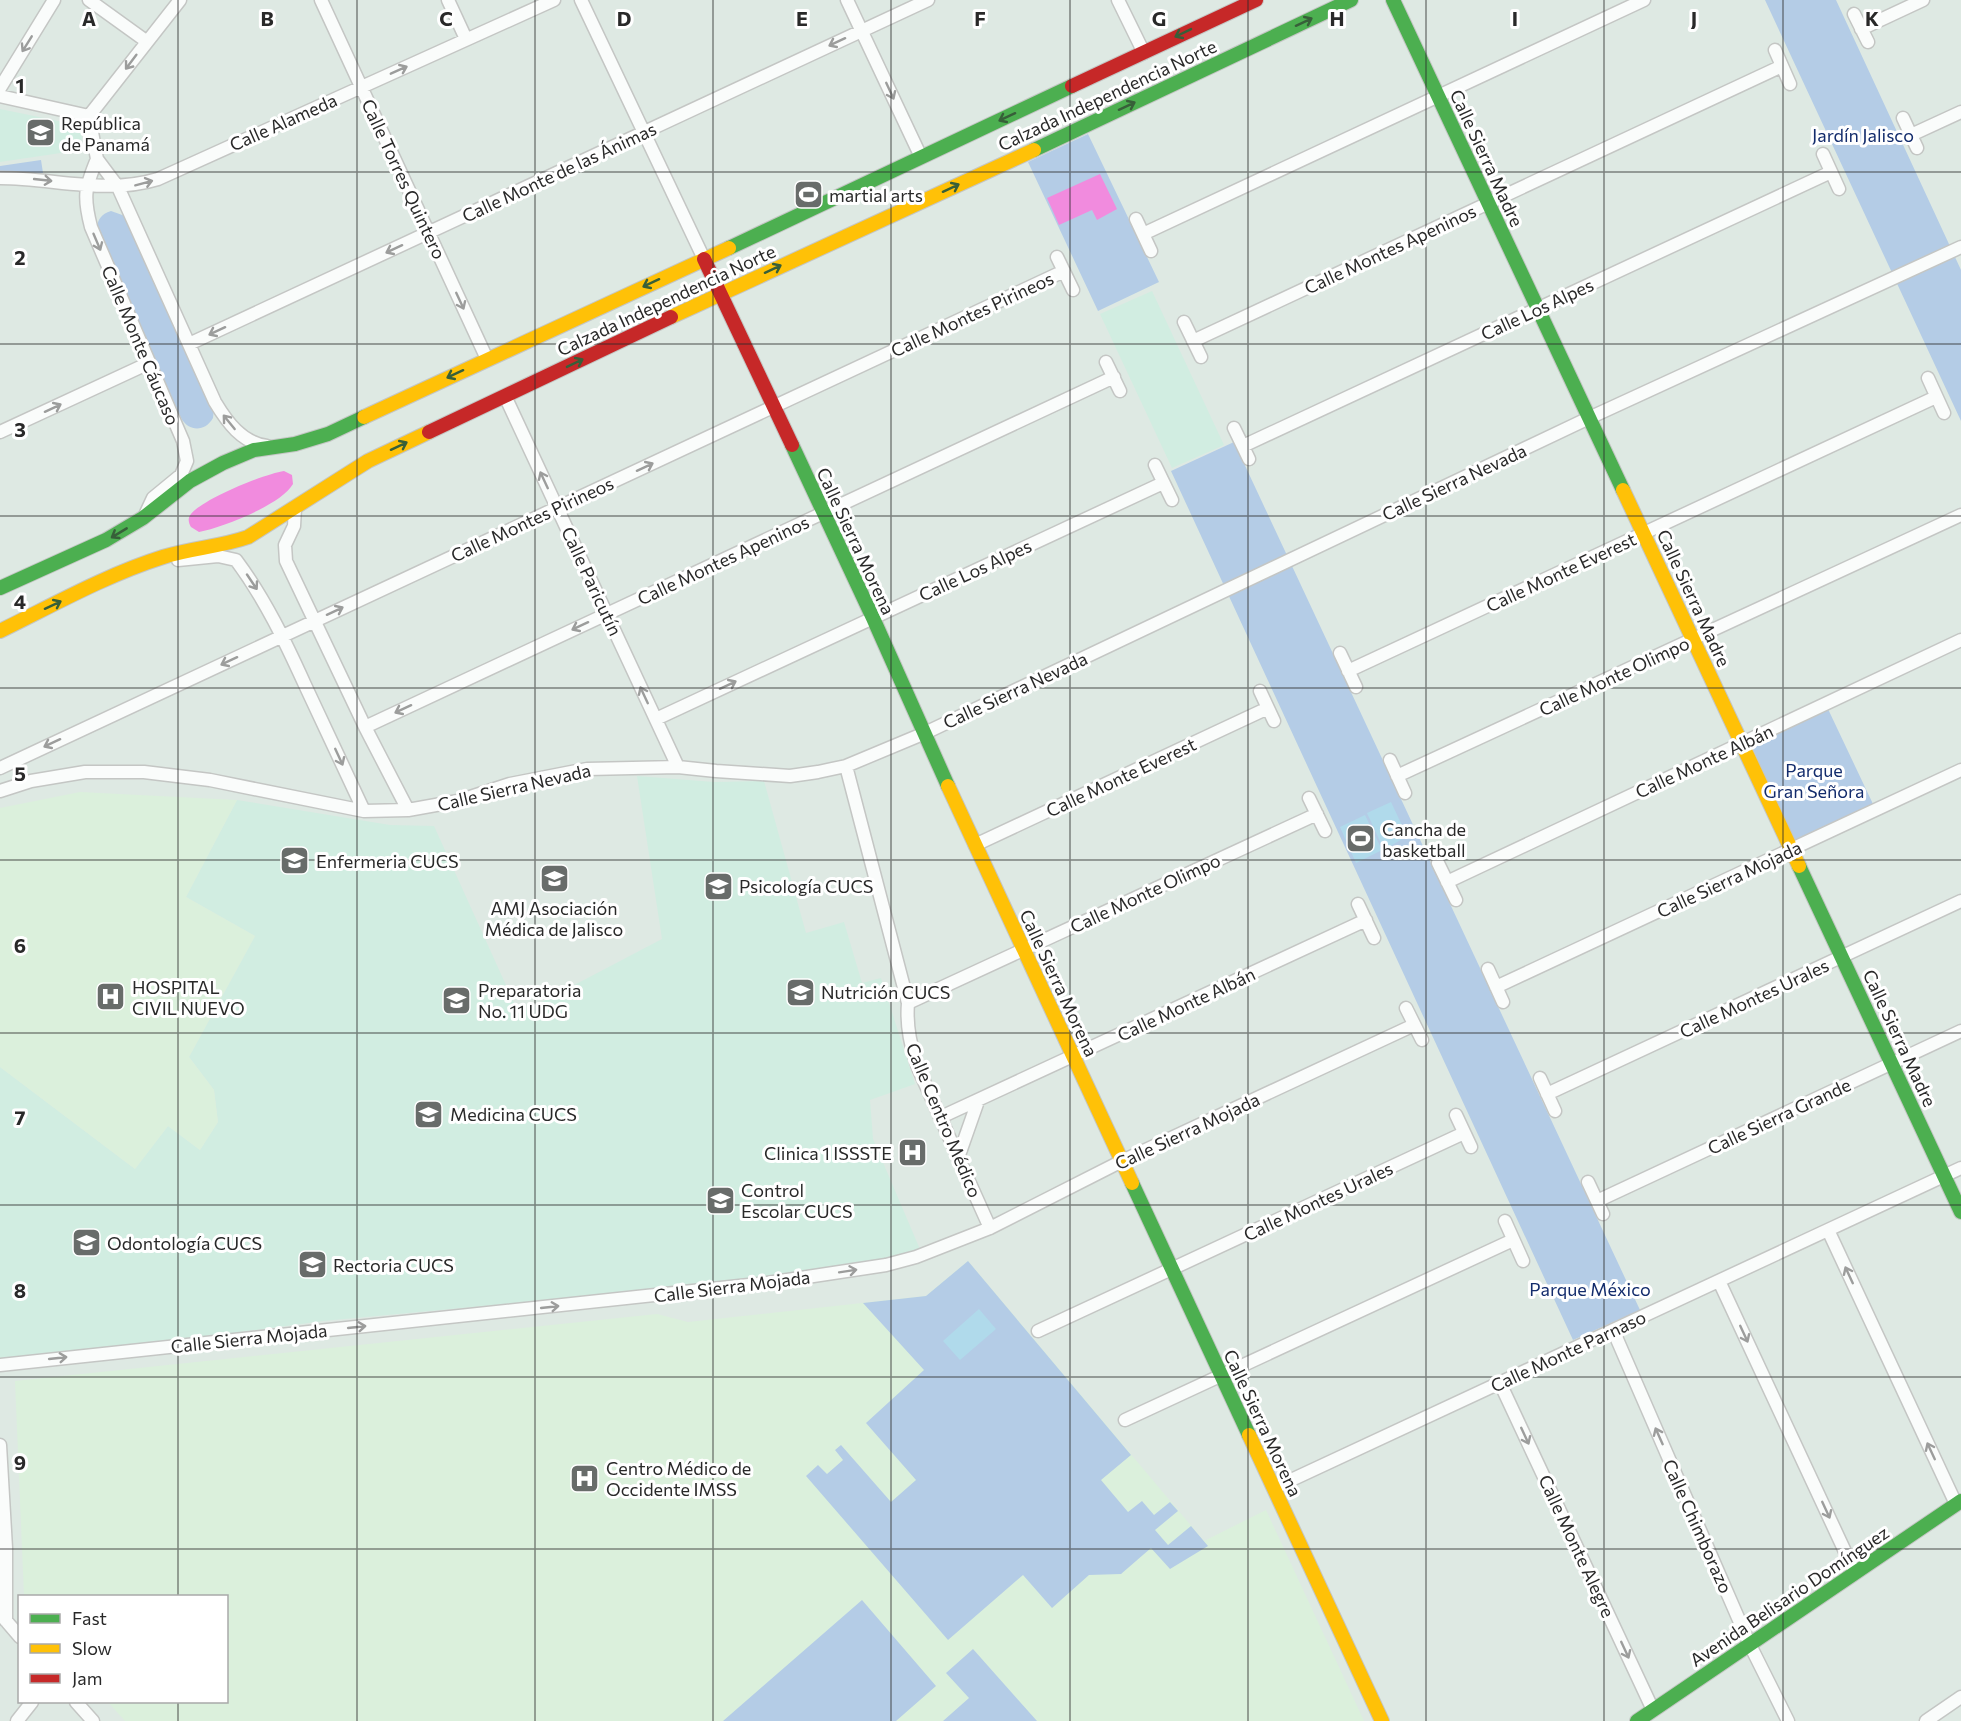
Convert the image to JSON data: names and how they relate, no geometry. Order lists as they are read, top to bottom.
{
  "streets": {
    "main road": [
      "Calzada Independencia Norte",
      "Calle Sierra Madre",
      "Calle Sierra Morena",
      "Avenida Belisario Domínguez"
    ],
    "street": [
      "Calle Alameda",
      "Calle Monte de las Ánimas",
      "Calle Torres Quintero",
      "Calle Montes Apeninos",
      "Calle Los Alpes",
      "Calle Montes Pirineos",
      "Calle Monte Cáucaso",
      "Calle Sierra Nevada",
      "Calle Monte Everest",
      "Calle Paricutín",
      "Calle Monte Olimpo",
      "Calle Monte Albán",
      "Calle Sierra Mojada",
      "Calle Montes Urales",
      "Calle Sierra Grande",
      "Calle Centro Médico",
      "Calle Monte Parnaso",
      "Calle Chimborazo",
      "Calle Monte Alegre"
    ]
  },
  "crossings": [
    ["Calzada Independencia Norte", "Calle Torres Quintero"],
    ["Calzada Independencia Norte", "Calle Monte Cáucaso"],
    ["Calzada Independencia Norte", "Calle Sierra Morena"],
    ["Calzada Independencia Norte", "Calle Paricutín"],
    ["Calle Alameda", "Calle Torres Quintero"],
    ["Calle Alameda", "Calle Monte Cáucaso"],
    ["Calle Sierra Madre", "Calle Montes Apeninos"],
    ["Calle Sierra Madre", "Calle Los Alpes"],
    ["Calle Sierra Madre", "Calle Sierra Nevada"],
    ["Calle Sierra Madre", "Calle Monte Everest"],
    ["Calle Sierra Madre", "Calle Monte Olimpo"],
    ["Calle Sierra Madre", "Calle Monte Albán"],
    ["Calle Sierra Madre", "Calle Sierra Mojada"],
    ["Calle Sierra Madre", "Calle Montes Urales"],
    ["Calle Sierra Madre", "Calle Sierra Grande"],
    ["Calle Sierra Madre", "Calle Monte Parnaso"],
    ["Calle Monte de las Ánimas", "Calle Torres Quintero"],
    ["Calle Montes Apeninos", "Calle Sierra Morena"],
    ["Calle Montes Apeninos", "Calle Paricutín"],
    ["Calle Los Alpes", "Calle Sierra Morena"],
    ["Calle Los Alpes", "Calle Paricutín"],
    ["Calle Montes Pirineos", "Calle Sierra Morena"],
    ["Calle Montes Pirineos", "Calle Paricutín"],
    ["Calle Sierra Nevada", "Calle Sierra Morena"],
    ["Calle Sierra Nevada", "Calle Paricutín"],
    ["Calle Sierra Nevada", "Calle Centro Médico"],
    ["Calle Sierra Morena", "Calle Monte Everest"],
    ["Calle Sierra Morena", "Calle Monte Olimpo"],
    ["Calle Sierra Morena", "Calle Monte Albán"],
    ["Calle Sierra Morena", "Calle Sierra Mojada"],
    ["Calle Sierra Morena", "Calle Montes Urales"],
    ["Calle Sierra Morena", "Calle Monte Parnaso"],
    ["Calle Monte Olimpo", "Calle Centro Médico"],
    ["Calle Monte Albán", "Calle Centro Médico"],
    ["Calle Sierra Mojada", "Calle Centro Médico"],
    ["Calle Monte Parnaso", "Calle Chimborazo"],
    ["Calle Monte Parnaso", "Calle Monte Alegre"],
    ["Calle Chimborazo", "Avenida Belisario Domínguez"],
    ["Calle Monte Alegre", "Avenida Belisario Domínguez"]
  ],
  "one_way": [
    "Calle Alameda",
    "Calle Monte de las Ánimas",
    "Calle Torres Quintero",
    "Calle Paricutín",
    "Calle Sierra Mojada",
    "Calle Chimborazo",
    "Calle Monte Alegre"
  ],
  "parks": ["Jardín Jalisco", "Parque Gran Señora", "Parque México"],
  "places": {
    "school or university": [
      "República de Panamá",
      "Enfermeria CUCS",
      "AMJ Asociación Médica de Jalisco",
      "Psicología CUCS",
      "Nutrición CUCS",
      "Preparatoria No. 11 UDG",
      "Medicina CUCS",
      "Control Escolar CUCS",
      "Odontología CUCS",
      "Rectoria CUCS"
    ],
    "sports": ["martial arts", "Cancha de basketball"],
    "hospital": ["HOSPITAL CIVIL NUEVO", "Clinica 1 ISSSTE", "Centro Médico de Occidente IMSS"]
  },
  "legend": ["Fast", "Slow", "Jam"],
  "grid": {
    "columns": [
      "A",
      "B",
      "C",
      "D",
      "E",
      "F",
      "G",
      "H",
      "I",
      "J",
      "K"
    ],
    "rows": [
      "1",
      "2",
      "3",
      "4",
      "5",
      "6",
      "7",
      "8",
      "9"
    ]
  }
}
